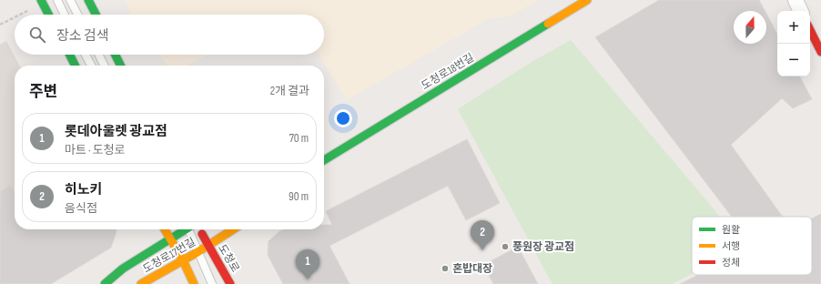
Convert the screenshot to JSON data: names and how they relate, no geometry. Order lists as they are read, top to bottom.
{
  "streets": {
    "street": ["도청로18번길", "도청로17번길", "도청로"]
  },
  "crossings": [
    ["도청로17번길", "도청로"]
  ],
  "places": ["풍원장 광교점", "혼밥대장"],
  "legend": ["원활", "서행", "정체"],
  "north": "top",
  "page": {
    "map_buttons": ["+", "−"],
    "search": "장소 검색",
    "heading": ["주변", "2개 결과"],
    "list": [
      {
        "mark": "1",
        "name": "롯데아울렛 광교점",
        "note": "마트 · 도청로",
        "value": "70 m"
      },
      {
        "mark": "2",
        "name": "히노키",
        "note": "음식점",
        "value": "90 m"
      }
    ],
    "pins": ["2", "1"]
  }
}
